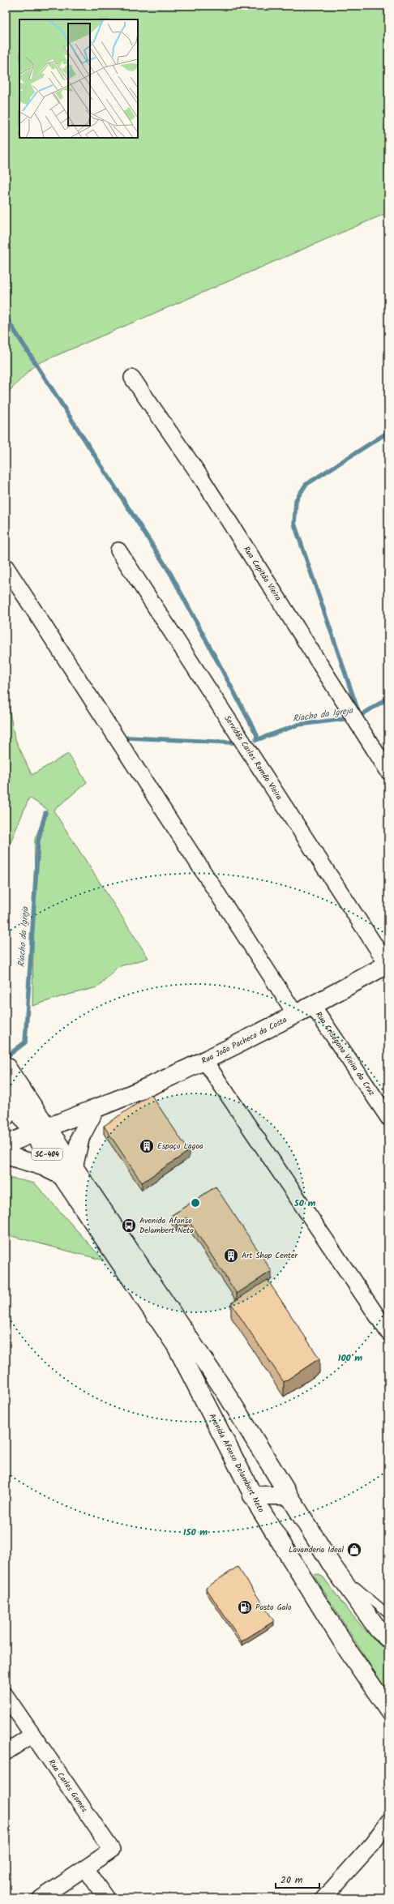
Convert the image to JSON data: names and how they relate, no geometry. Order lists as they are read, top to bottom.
{
  "streets": {
    "main road": ["Rua João Pacheco da Costa", "Avenida Afonso Delambert Neto"],
    "street": [
      "Rua Capitão Vieira",
      "Servidão Carlos Romão Vieira",
      "Rua Crisógono Vieira da Cruz",
      "Rua Carlos Gomes"
    ]
  },
  "crossings": [
    ["Servidão Carlos Romão Vieira", "Rua João Pacheco da Costa"],
    ["Rua João Pacheco da Costa", "Rua Crisógono Vieira da Cruz"],
    ["Rua João Pacheco da Costa", "Avenida Afonso Delambert Neto"]
  ],
  "water": ["Riacho da Igreja"],
  "places": {
    "building": ["Espaço Lagoa", "Art Shop Center"],
    "bus stop": ["Avenida Afonso Delambert Neto"],
    "shop": ["Lavanderia Ideal"],
    "fuel station": ["Posto Galo"]
  },
  "scale_bar": "20 m",
  "rings": ["50 m", "100 m", "150 m"]
}
